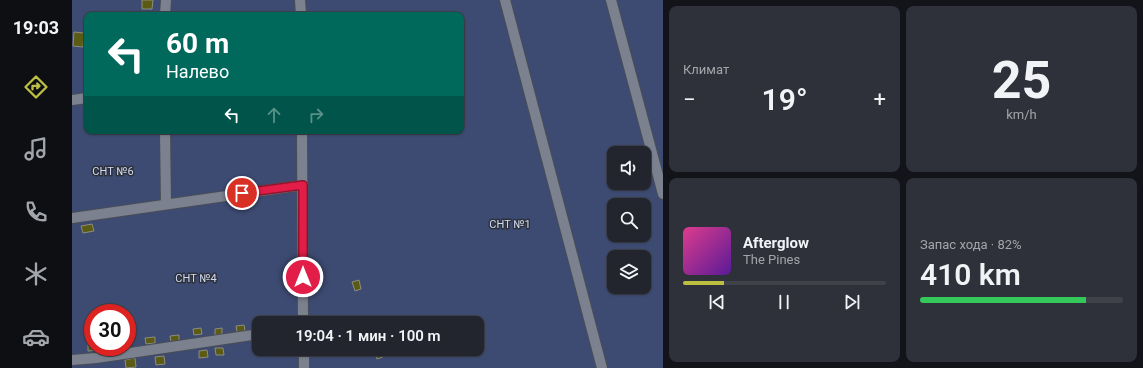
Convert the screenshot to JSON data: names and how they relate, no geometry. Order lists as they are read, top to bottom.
{
  "parks": ["СНТ №6", "СНТ №1", "СНТ №4"],
  "page": {
    "tabs": "19:03",
    "tile": [
      "Климат",
      ["25", "km/h"],
      ["Запас хода · 82%", "410 km"]
    ],
    "turn": ["60 m", "Налево"],
    "heat": ["−", "19°", "+"],
    "song": ["Afterglow", "The Pines"],
    "limit": "30",
    "trip": "19:04 · 1 мин · 100 m"
  }
}
